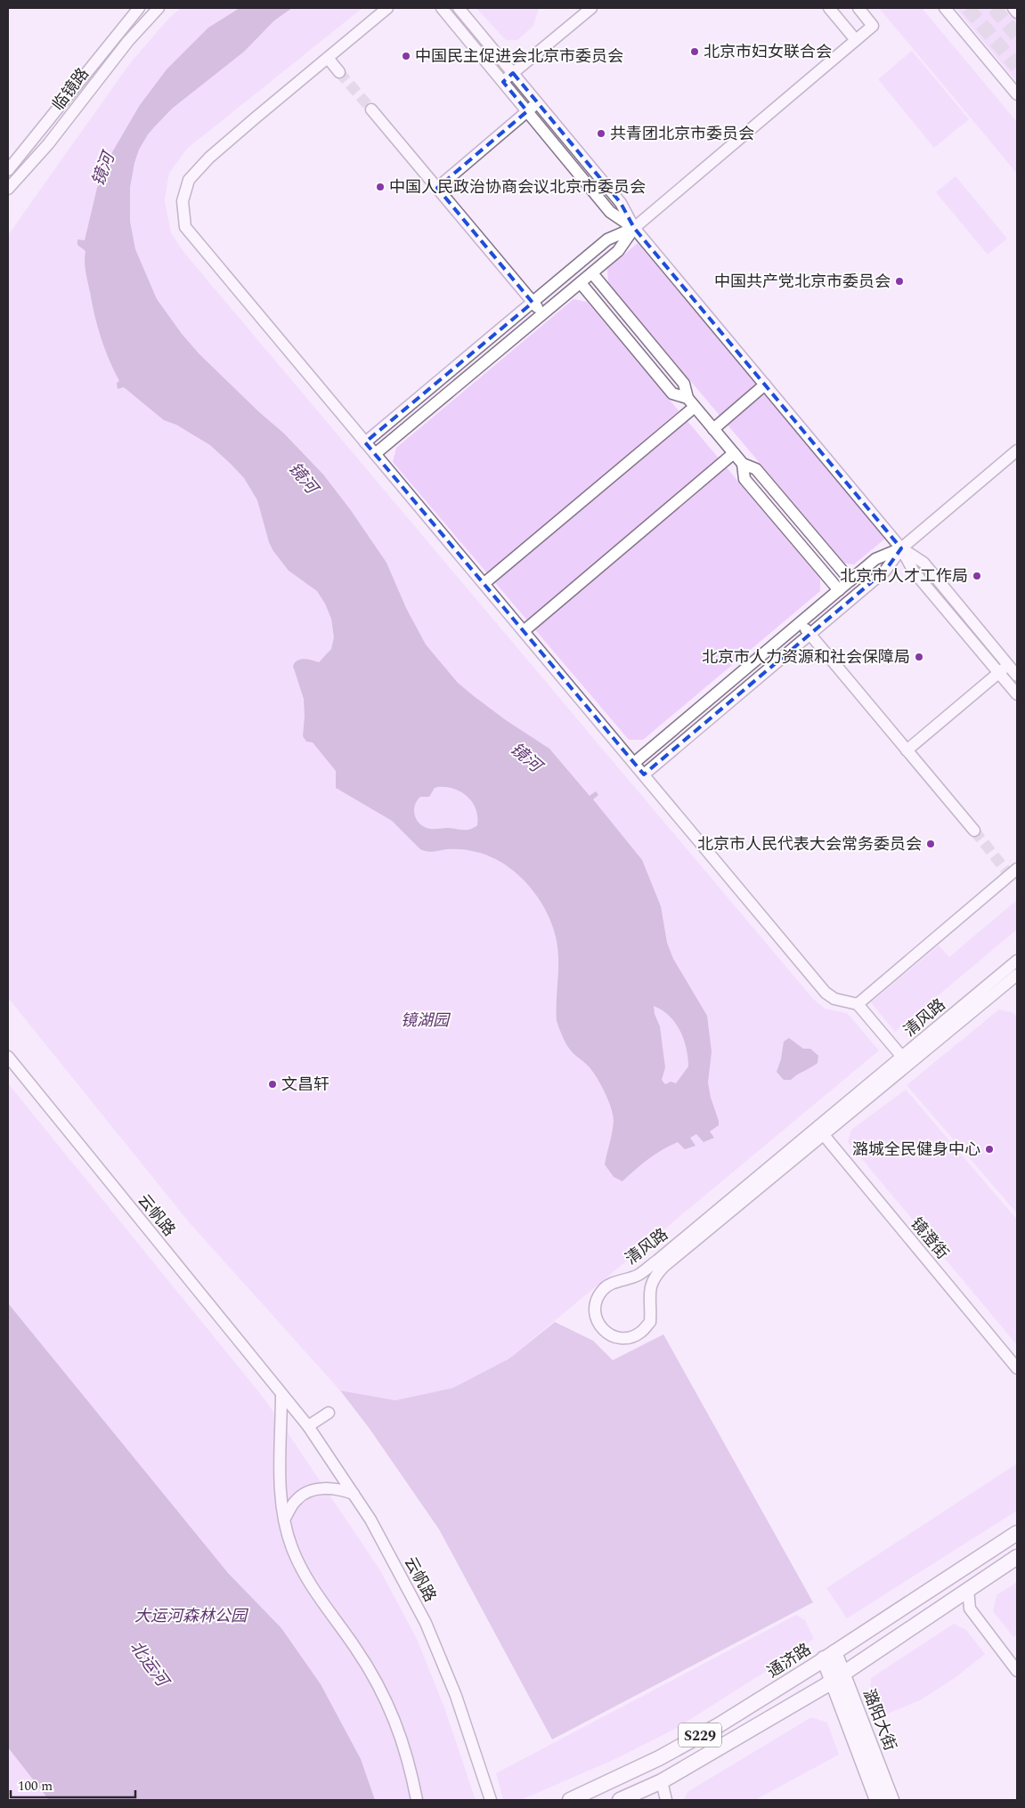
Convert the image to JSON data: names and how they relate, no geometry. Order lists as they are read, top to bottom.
{
  "streets": {
    "main road": ["通济路", "潞阳大街", "S229"],
    "street": [
      "临镜路",
      "清风路",
      "云帆路",
      "镜澄街"
    ]
  },
  "crossings": [
    ["清风路", "镜澄街"],
    ["通济路", "潞阳大街"],
    ["潞阳大街", "S229"]
  ],
  "water": ["镜河", "北运河"],
  "parks": ["镜湖园", "大运河森林公园"],
  "places": [
    "北京市妇女联合会",
    "中国民主促进会北京市委员会",
    "共青团北京市委员会",
    "中国人民政治协商会议北京市委员会",
    "中国共产党北京市委员会",
    "北京市人才工作局",
    "北京市人力资源和社会保障局",
    "北京市人民代表大会常务委员会",
    "文昌轩",
    "潞城全民健身中心"
  ],
  "scale_bar": "100 m"
}
